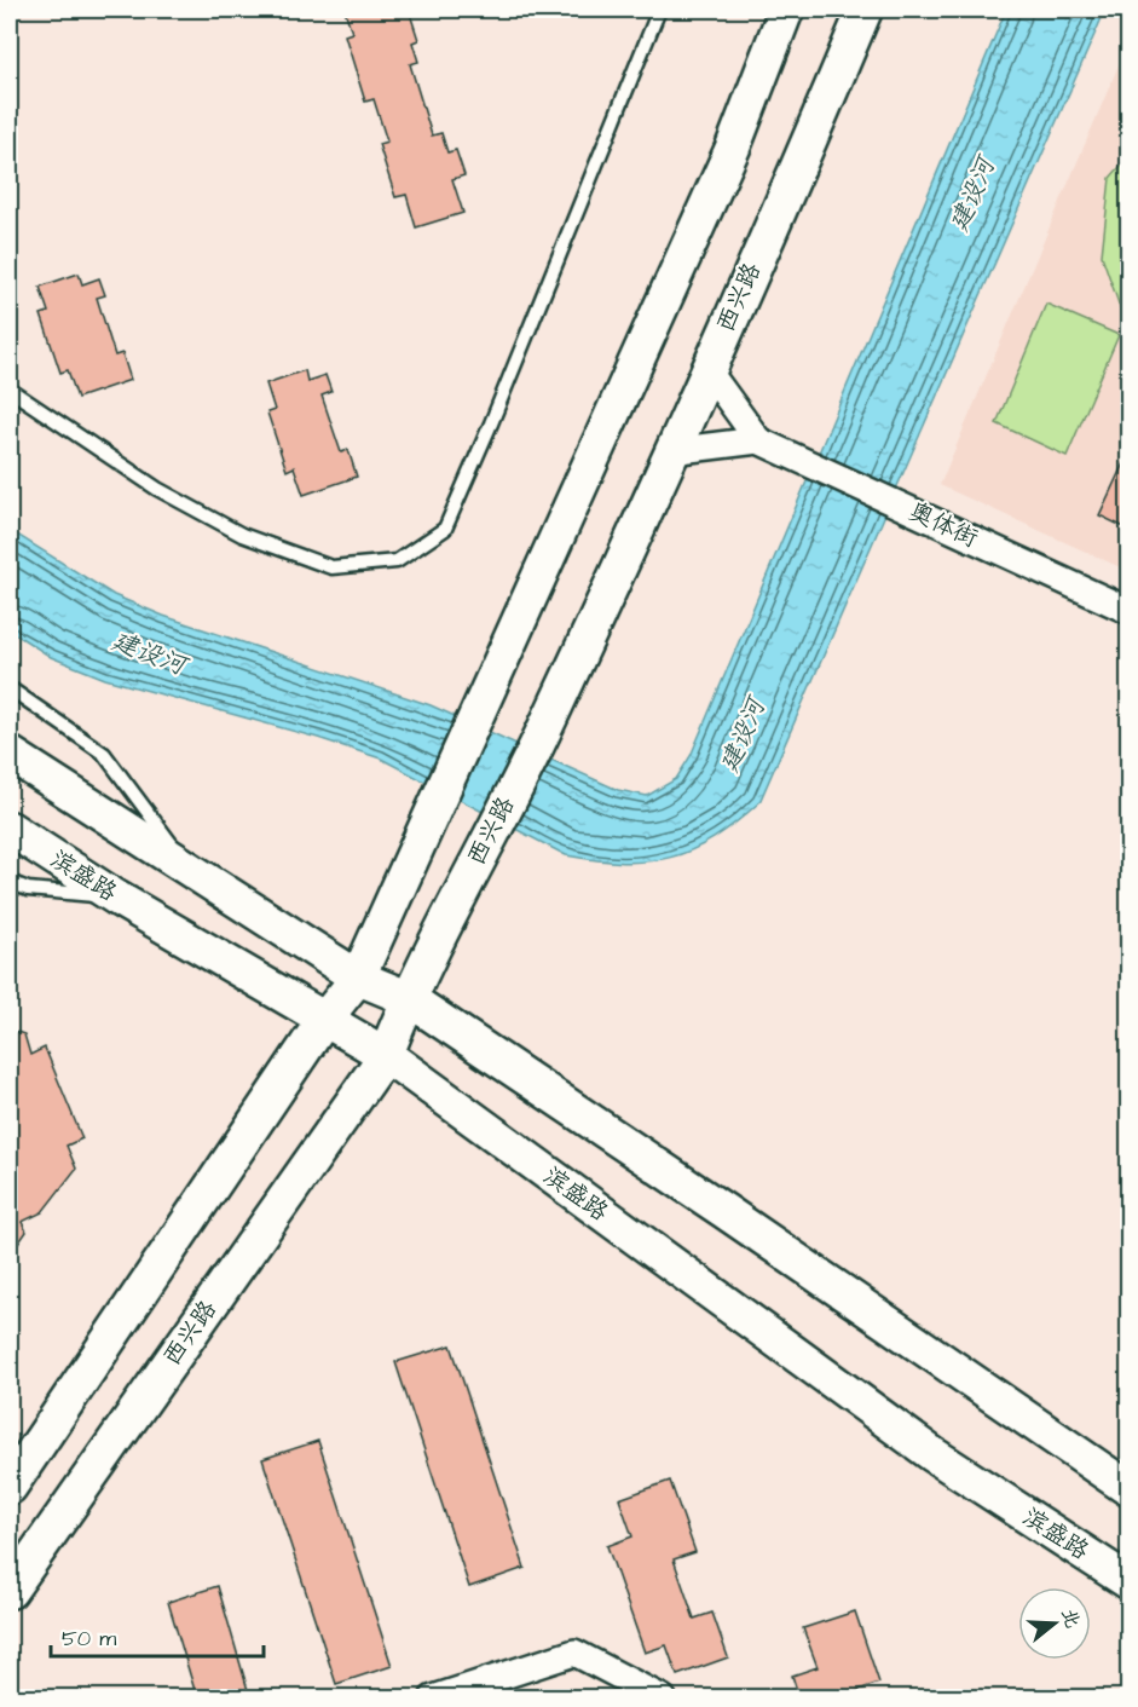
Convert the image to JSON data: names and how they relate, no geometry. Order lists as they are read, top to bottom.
{
  "streets": {
    "main road": ["西兴路", "滨盛路"],
    "street": ["奥体街"]
  },
  "crossings": [
    ["西兴路", "奥体街"],
    ["西兴路", "滨盛路"]
  ],
  "water": ["建设河"],
  "scale_bar": "50 m",
  "north": "right"
}
